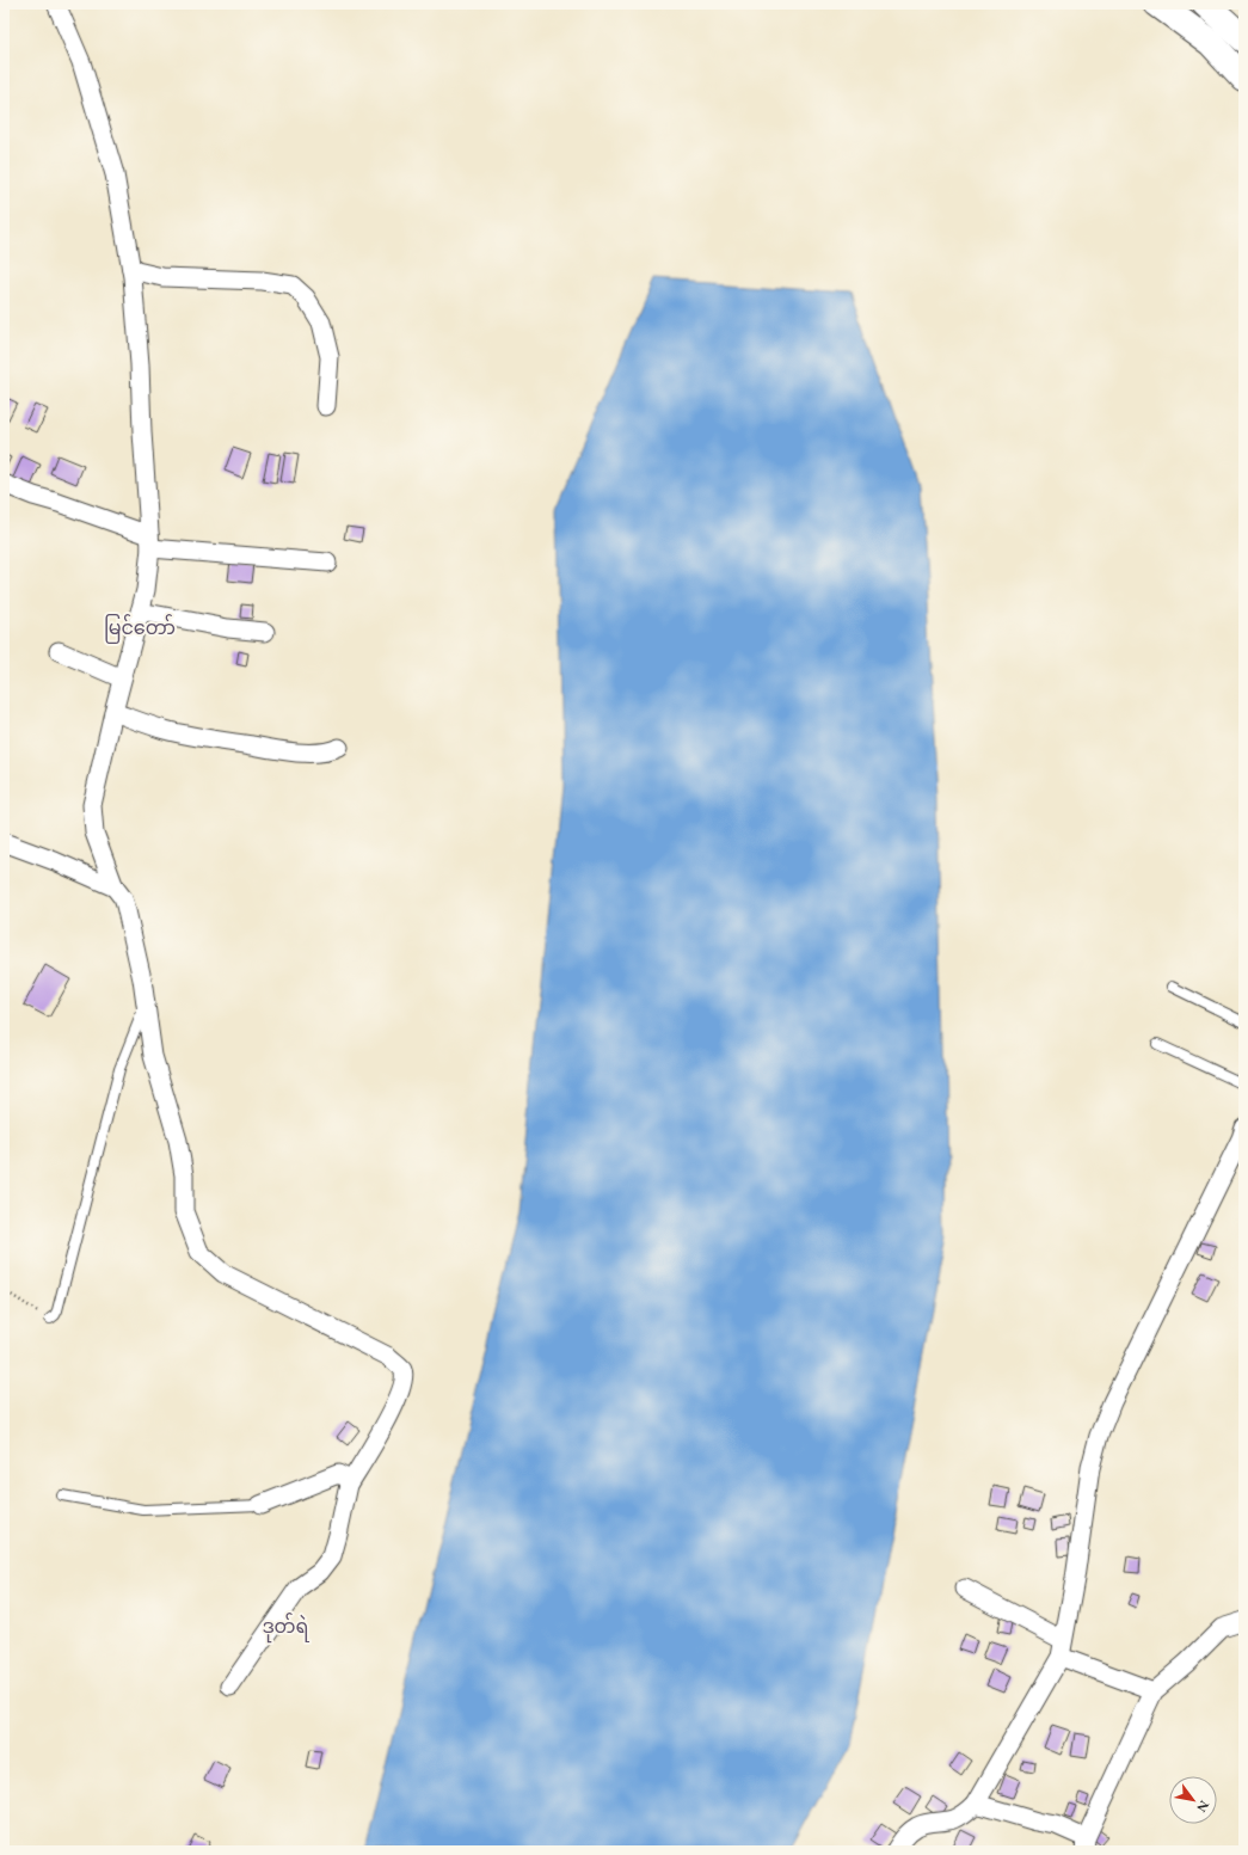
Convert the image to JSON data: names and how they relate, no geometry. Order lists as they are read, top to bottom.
{
  "districts": ["မြင်တော်", "ဒုတ်ရဲ"],
  "north": "bottom right"
}
